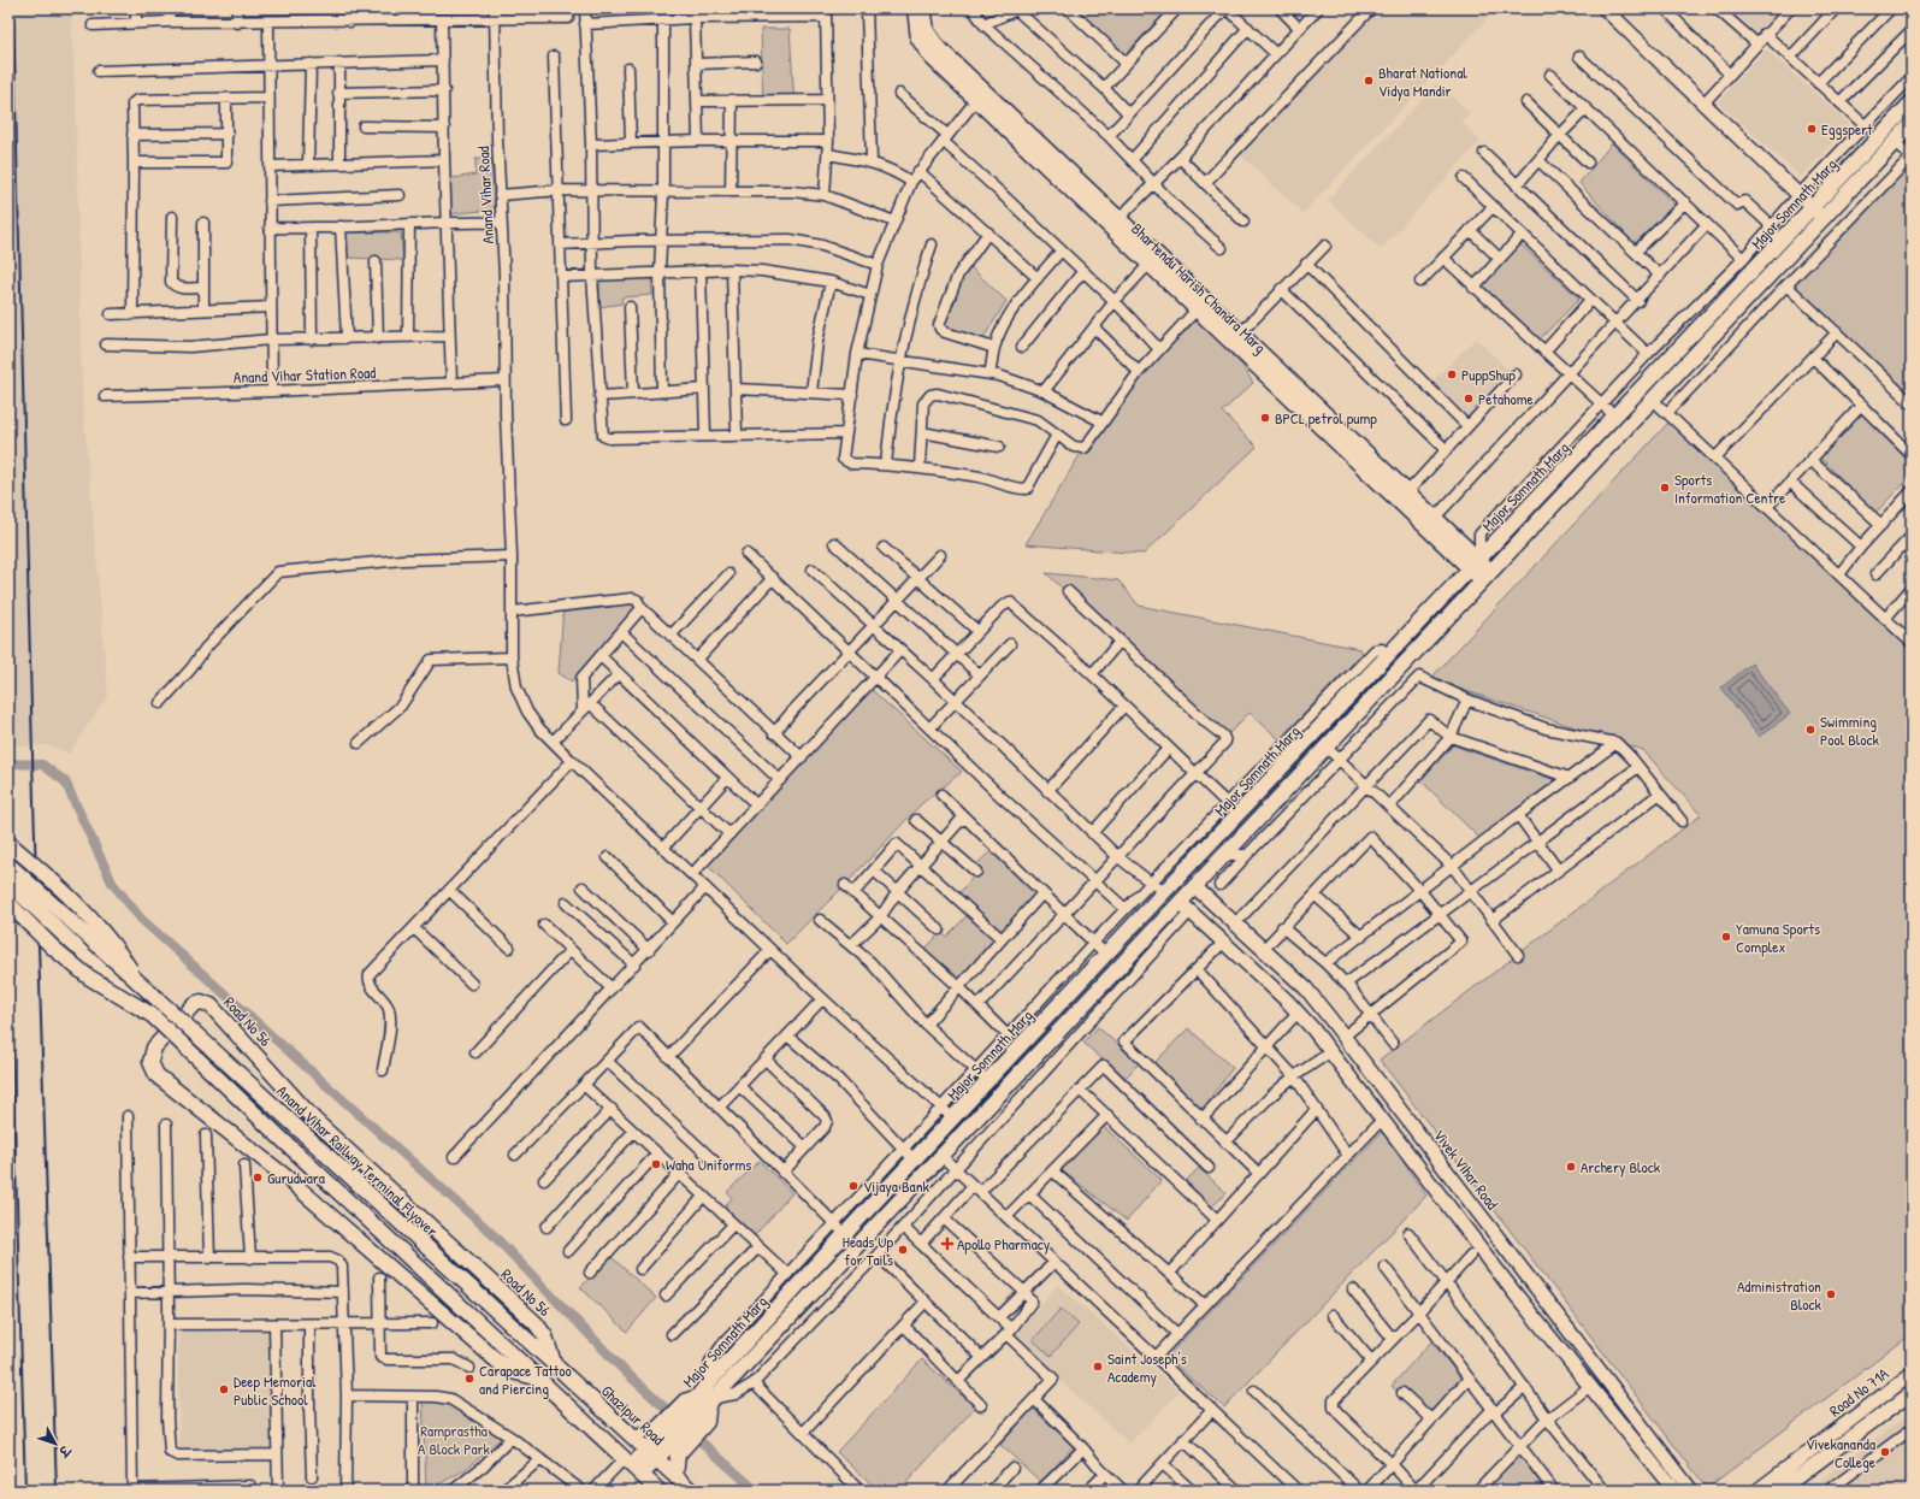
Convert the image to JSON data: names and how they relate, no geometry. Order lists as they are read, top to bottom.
{
  "streets": {
    "main road": [
      "Major Somnath Marg",
      "Bhartendu Harish Chandra Marg",
      "Road No 56",
      "Anand Vihar Railway Terminal Flyover",
      "Ghazipur Road"
    ],
    "street": [
      "Anand Vihar Road",
      "Anand Vihar Station Road",
      "Vivek Vihar Road",
      "Road No 71A"
    ]
  },
  "crossings": [
    ["Anand Vihar Road", "Major Somnath Marg"],
    ["Anand Vihar Road", "Anand Vihar Station Road"],
    ["Major Somnath Marg", "Bhartendu Harish Chandra Marg"],
    ["Major Somnath Marg", "Vivek Vihar Road"],
    ["Major Somnath Marg", "Ghazipur Road"],
    ["Road No 56", "Anand Vihar Railway Terminal Flyover"],
    ["Road No 56", "Ghazipur Road"],
    ["Anand Vihar Railway Terminal Flyover", "Ghazipur Road"]
  ],
  "parks": ["Ramprastha A Block Park"],
  "places": {
    "other": [
      "Bharat National Vidya Mandir",
      "Eggspert",
      "PuppShup",
      "Petahome",
      "BPCL petrol pump",
      "Sports Information Centre",
      "Swimming Pool Block",
      "Yamuna Sports Complex",
      "Waha Uniforms",
      "Archery Block",
      "Gurudwara",
      "Vijaya Bank",
      "Heads Up for Tails",
      "Administration Block",
      "Saint Joseph's Academy",
      "Carapace Tattoo and Piercing",
      "Deep Memorial Public School",
      "Vivekananda College"
    ],
    "health": ["Apollo Pharmacy"]
  },
  "north": "bottom right"
}
